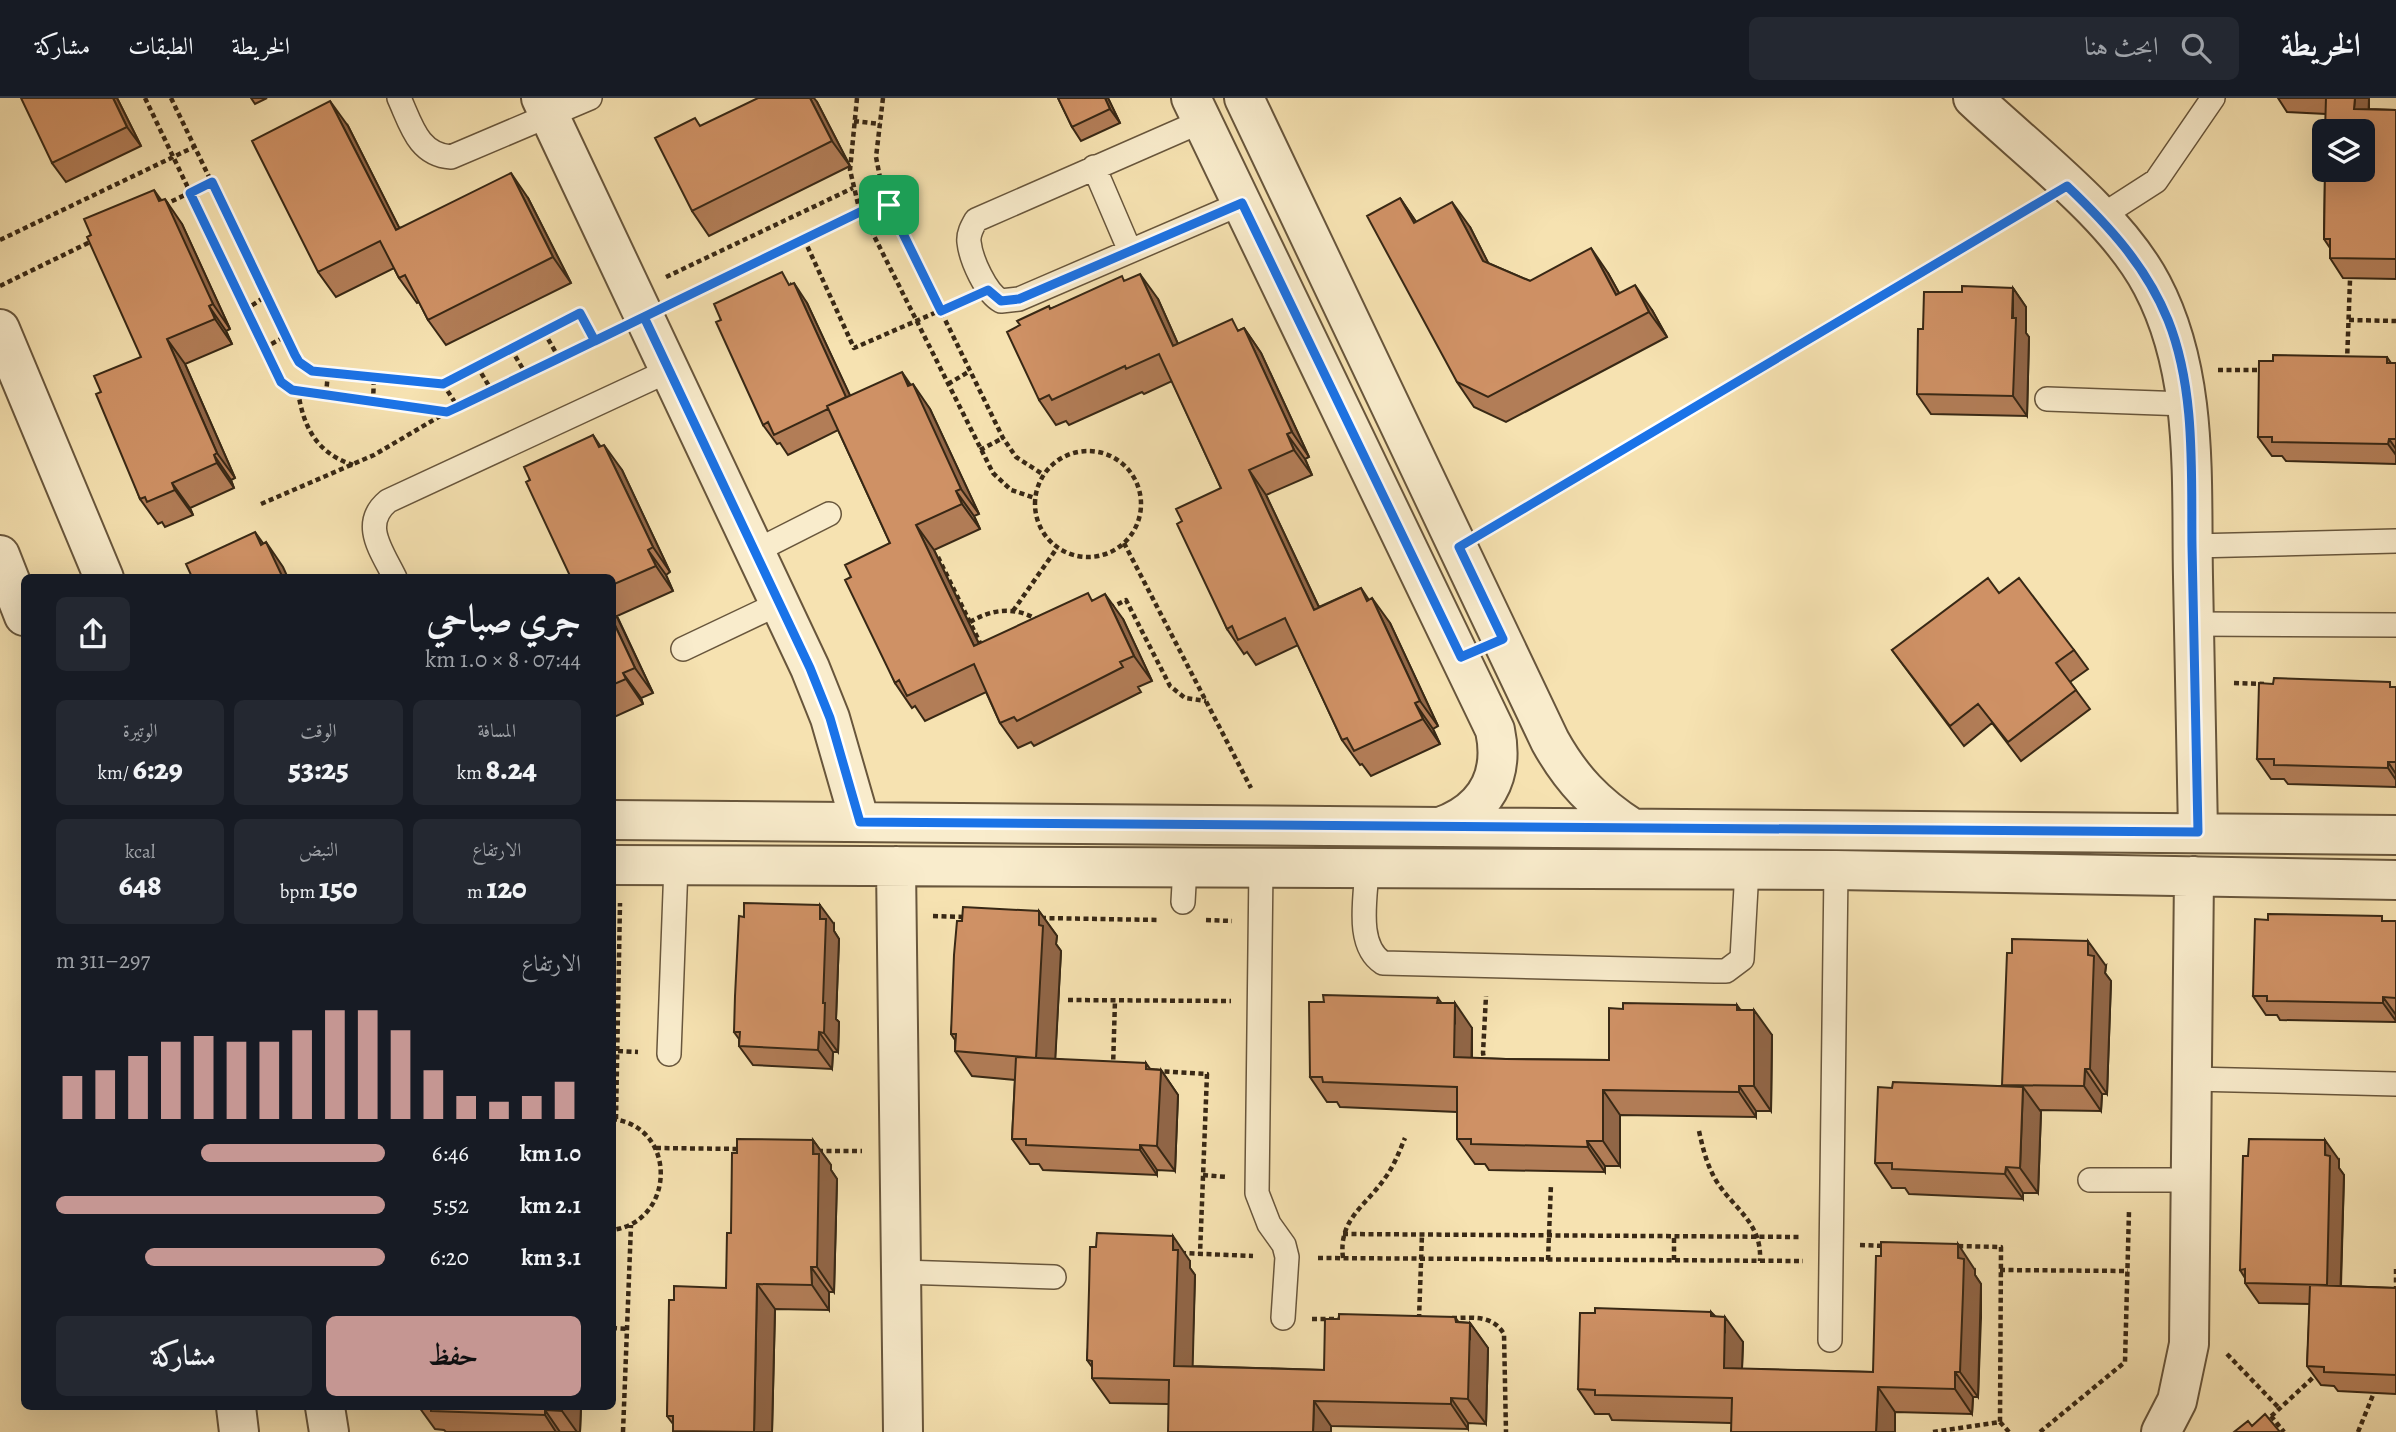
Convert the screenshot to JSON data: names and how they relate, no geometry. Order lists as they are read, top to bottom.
{
  "page": {
    "header": "الخريطة",
    "search": "ابحث هنا",
    "nav": ["الخريطة", "الطبقات", "مشاركة"],
    "heading": ["جري صباحي", "07:44 · 8 × 1.0 km"],
    "stats": [
      ["المسافة", "8.24 km"],
      ["الوقت", "53:25"],
      ["الوتيرة", "6:29 /km"],
      ["الارتفاع", "120 m"],
      ["النبض", "150 bpm"],
      ["kcal", "648"]
    ],
    "chart": ["الارتفاع", "297–311 m"],
    "list": [
      {
        "name": "1.0 km",
        "note": "6:46"
      },
      {
        "name": "2.1 km",
        "note": "5:52"
      },
      {
        "name": "3.1 km",
        "note": "6:20"
      }
    ],
    "buttons": ["حفظ", "مشاركة"]
  }
}
